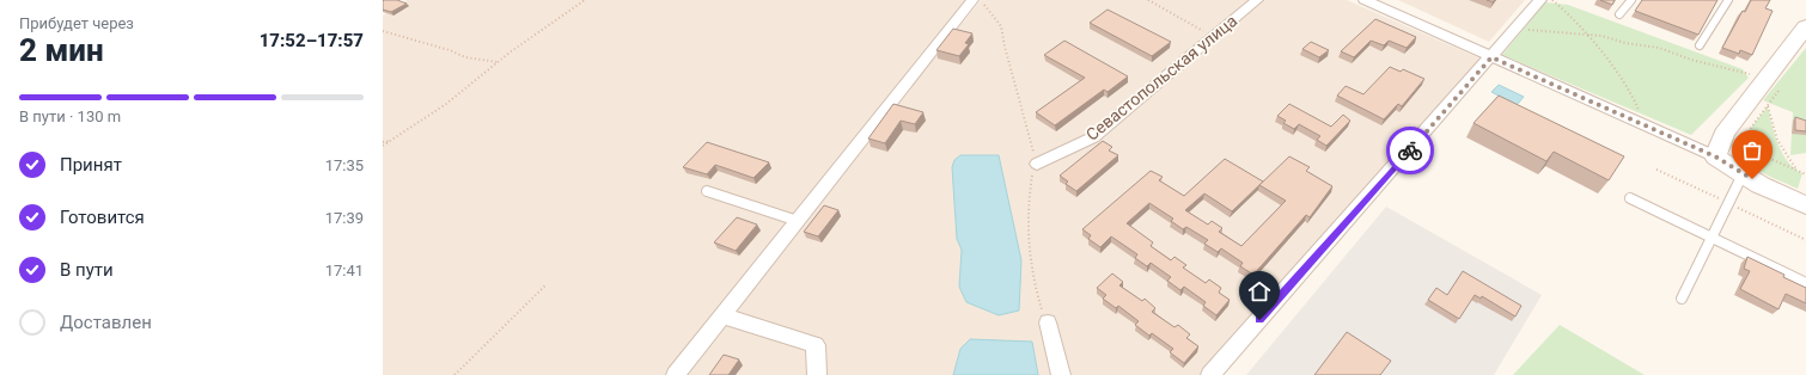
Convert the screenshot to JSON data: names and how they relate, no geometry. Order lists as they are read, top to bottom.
{
  "streets": {
    "street": ["Севастопольская улица"]
  },
  "page": {
    "heading": ["2 мин", "Прибудет через", "17:52–17:57"],
    "bar": "В пути · 130 m",
    "list": [
      ["Принят", "17:35"],
      ["Готовится", "17:39"],
      ["В пути", "17:41"],
      "Доставлен"
    ]
  }
}
